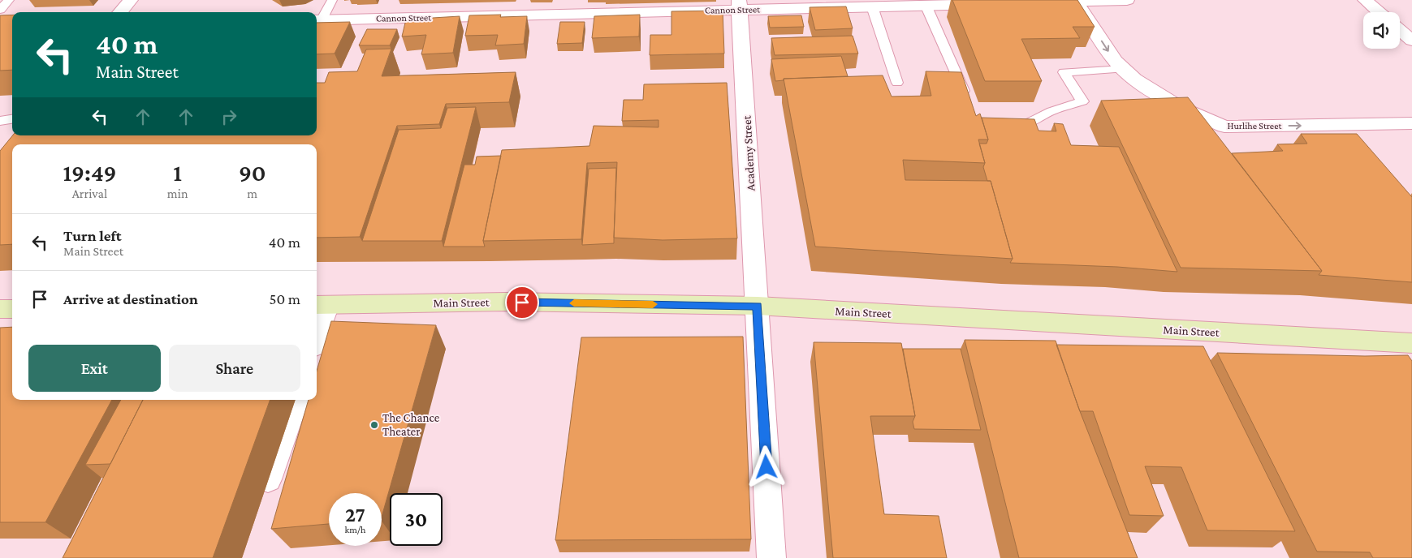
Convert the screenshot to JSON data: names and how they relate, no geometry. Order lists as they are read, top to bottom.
{
  "streets": {
    "street": [
      "Cannon Street",
      "Hurlihe Street",
      "Academy Street",
      "Main Street"
    ]
  },
  "crossings": [
    ["Cannon Street", "Academy Street"],
    ["Academy Street", "Main Street"]
  ],
  "one_way": ["Hurlihe Street"],
  "places": ["The Chance Theater"],
  "page": {
    "turn": ["40 m", "Main Street"],
    "eta": [
      "19:49",
      "Arrival",
      "1",
      "min",
      "90",
      "m"
    ],
    "list": [
      {
        "name": "Turn left",
        "note": "Main Street",
        "value": "40 m"
      },
      {
        "name": "Arrive at destination",
        "value": "50 m"
      }
    ],
    "buttons": ["Exit", "Share"],
    "speed": "27 km/h",
    "limit": "30"
  }
}
